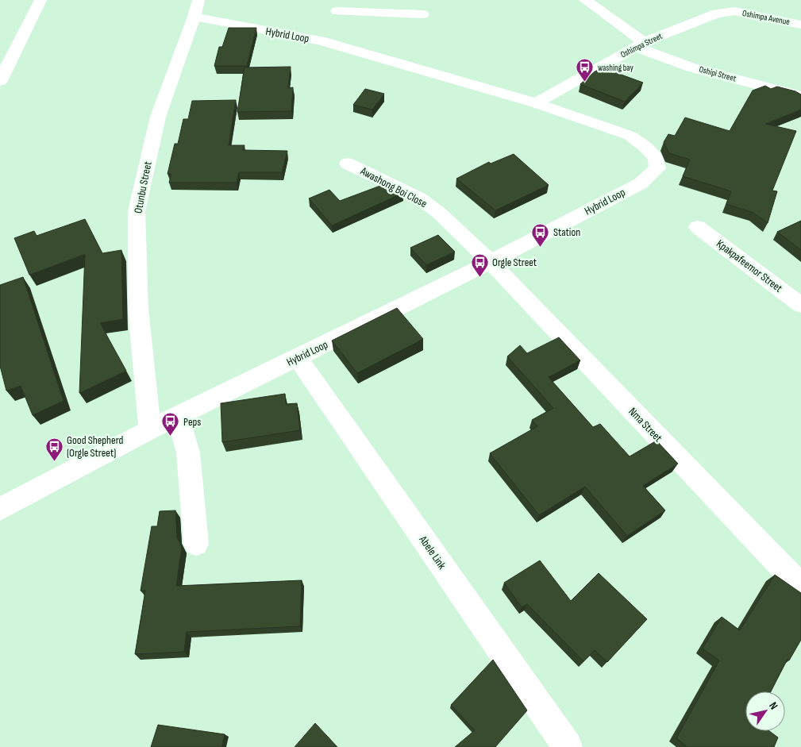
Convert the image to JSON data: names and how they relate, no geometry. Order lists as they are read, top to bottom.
{
  "streets": {
    "street": [
      "Oshimpa Avenue",
      "Hybrid Loop",
      "Oshimpa Street",
      "Oshipi Street",
      "Otunbu Street",
      "Awashong Boi Close",
      "Kpakpafeemor Street",
      "Nma Street",
      "Abele Link"
    ]
  },
  "crossings": [
    ["Oshimpa Avenue", "Oshimpa Street"],
    ["Hybrid Loop", "Oshimpa Street"],
    ["Hybrid Loop", "Otunbu Street"],
    ["Hybrid Loop", "Awashong Boi Close"],
    ["Hybrid Loop", "Nma Street"],
    ["Hybrid Loop", "Abele Link"],
    ["Oshimpa Street", "Oshipi Street"],
    ["Awashong Boi Close", "Nma Street"]
  ],
  "places": {
    "bus stop": [
      "washing bay",
      "Station",
      "Orgle Street",
      "Peps",
      "Good Shepherd (Orgle Street)"
    ]
  },
  "north": "top right"
}
